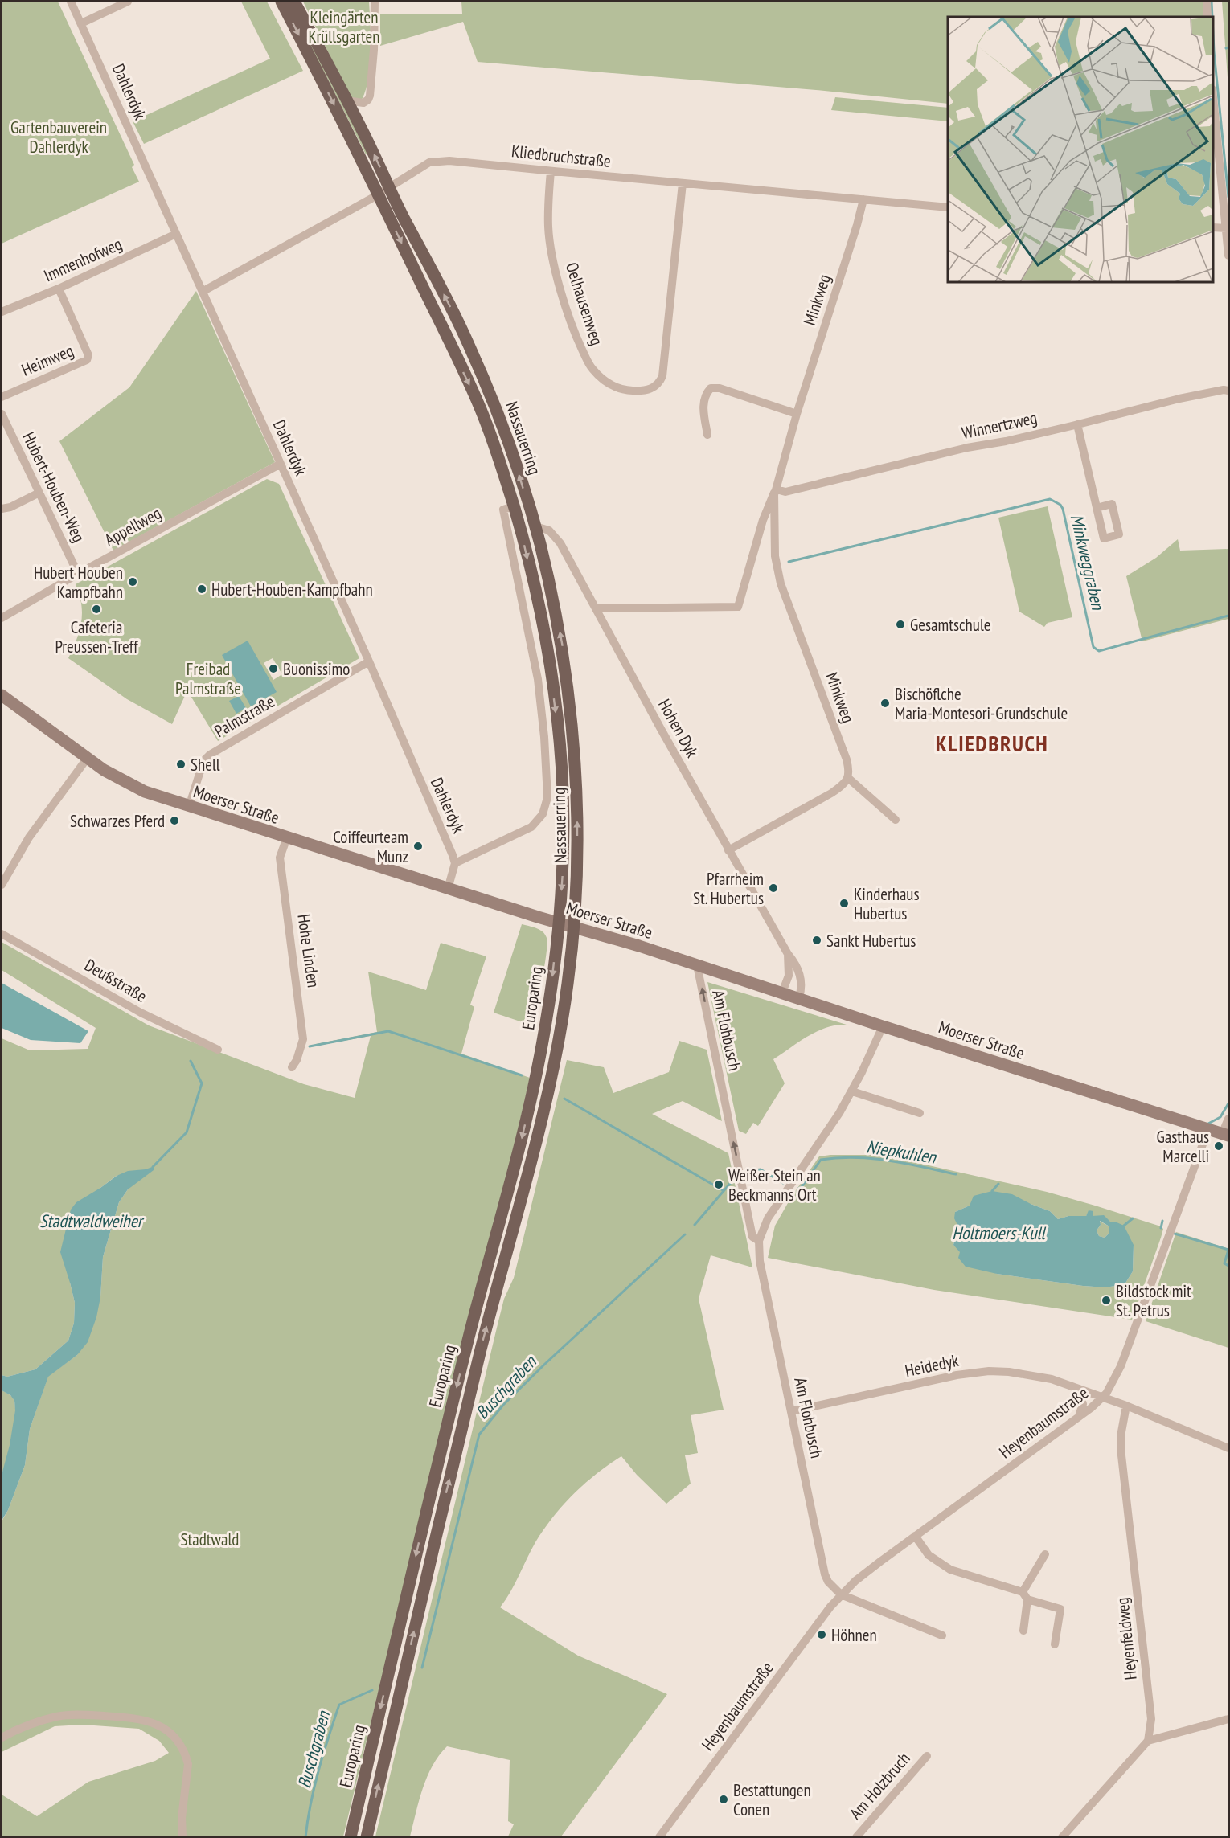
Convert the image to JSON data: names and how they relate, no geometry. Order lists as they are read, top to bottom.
{
  "streets": {
    "main road": ["Nassauerring", "Moerser Straße", "Europaring"],
    "street": [
      "Dahlerdyk",
      "Kliedbruchstraße",
      "Immenhofweg",
      "Minkweg",
      "Oelhausenweg",
      "Heimweg",
      "Winnertzweg",
      "Hubert-Houben-Weg",
      "Appellweg",
      "Palmstraße",
      "Hohen Dyk",
      "Hohe Linden",
      "Deußstraße",
      "Am Flohbusch",
      "Heidedyk",
      "Heyenbaumstraße",
      "Heyenfeldweg",
      "Am Holzbruch"
    ]
  },
  "crossings": [
    ["Dahlerdyk", "Kliedbruchstraße"],
    ["Dahlerdyk", "Immenhofweg"],
    ["Dahlerdyk", "Nassauerring"],
    ["Dahlerdyk", "Appellweg"],
    ["Dahlerdyk", "Palmstraße"],
    ["Kliedbruchstraße", "Minkweg"],
    ["Kliedbruchstraße", "Oelhausenweg"],
    ["Kliedbruchstraße", "Nassauerring"],
    ["Immenhofweg", "Heimweg"],
    ["Minkweg", "Winnertzweg"],
    ["Minkweg", "Hohen Dyk"],
    ["Nassauerring", "Hohen Dyk"],
    ["Nassauerring", "Moerser Straße"],
    ["Nassauerring", "Europaring"],
    ["Hubert-Houben-Weg", "Appellweg"],
    ["Palmstraße", "Moerser Straße"],
    ["Hohen Dyk", "Moerser Straße"],
    ["Moerser Straße", "Hohe Linden"],
    ["Moerser Straße", "Europaring"],
    ["Moerser Straße", "Am Flohbusch"],
    ["Moerser Straße", "Heyenbaumstraße"],
    ["Am Flohbusch", "Heidedyk"],
    ["Am Flohbusch", "Heyenbaumstraße"],
    ["Heidedyk", "Heyenbaumstraße"],
    ["Heidedyk", "Heyenfeldweg"]
  ],
  "districts": ["KLIEDBRUCH"],
  "water": [
    "Minkweggraben",
    "Niepkuhlen",
    "Stadtwaldweiher",
    "Holtmoers-Kull",
    "Buschgraben"
  ],
  "parks": [
    "Kleingärten Krüllsgarten",
    "Gartenbauverein Dahlerdyk",
    "Freibad Palmstraße",
    "Stadtwald"
  ],
  "places": [
    "Hubert Houben Kampfbahn",
    "Hubert-Houben-Kampfbahn",
    "Cafeteria Preussen-Treff",
    "Gesamtschule",
    "Buonissimo",
    "Bischöflche Maria-Montesori-Grundschule",
    "Shell",
    "Schwarzes Pferd",
    "Coiffeurteam Munz",
    "Pfarrheim St. Hubertus",
    "Kinderhaus Hubertus",
    "Sankt Hubertus",
    "Gasthaus Marcelli",
    "Weißer Stein an Beckmanns Ort",
    "Bildstock mit St. Petrus",
    "Höhnen",
    "Bestattungen Conen"
  ]
}
